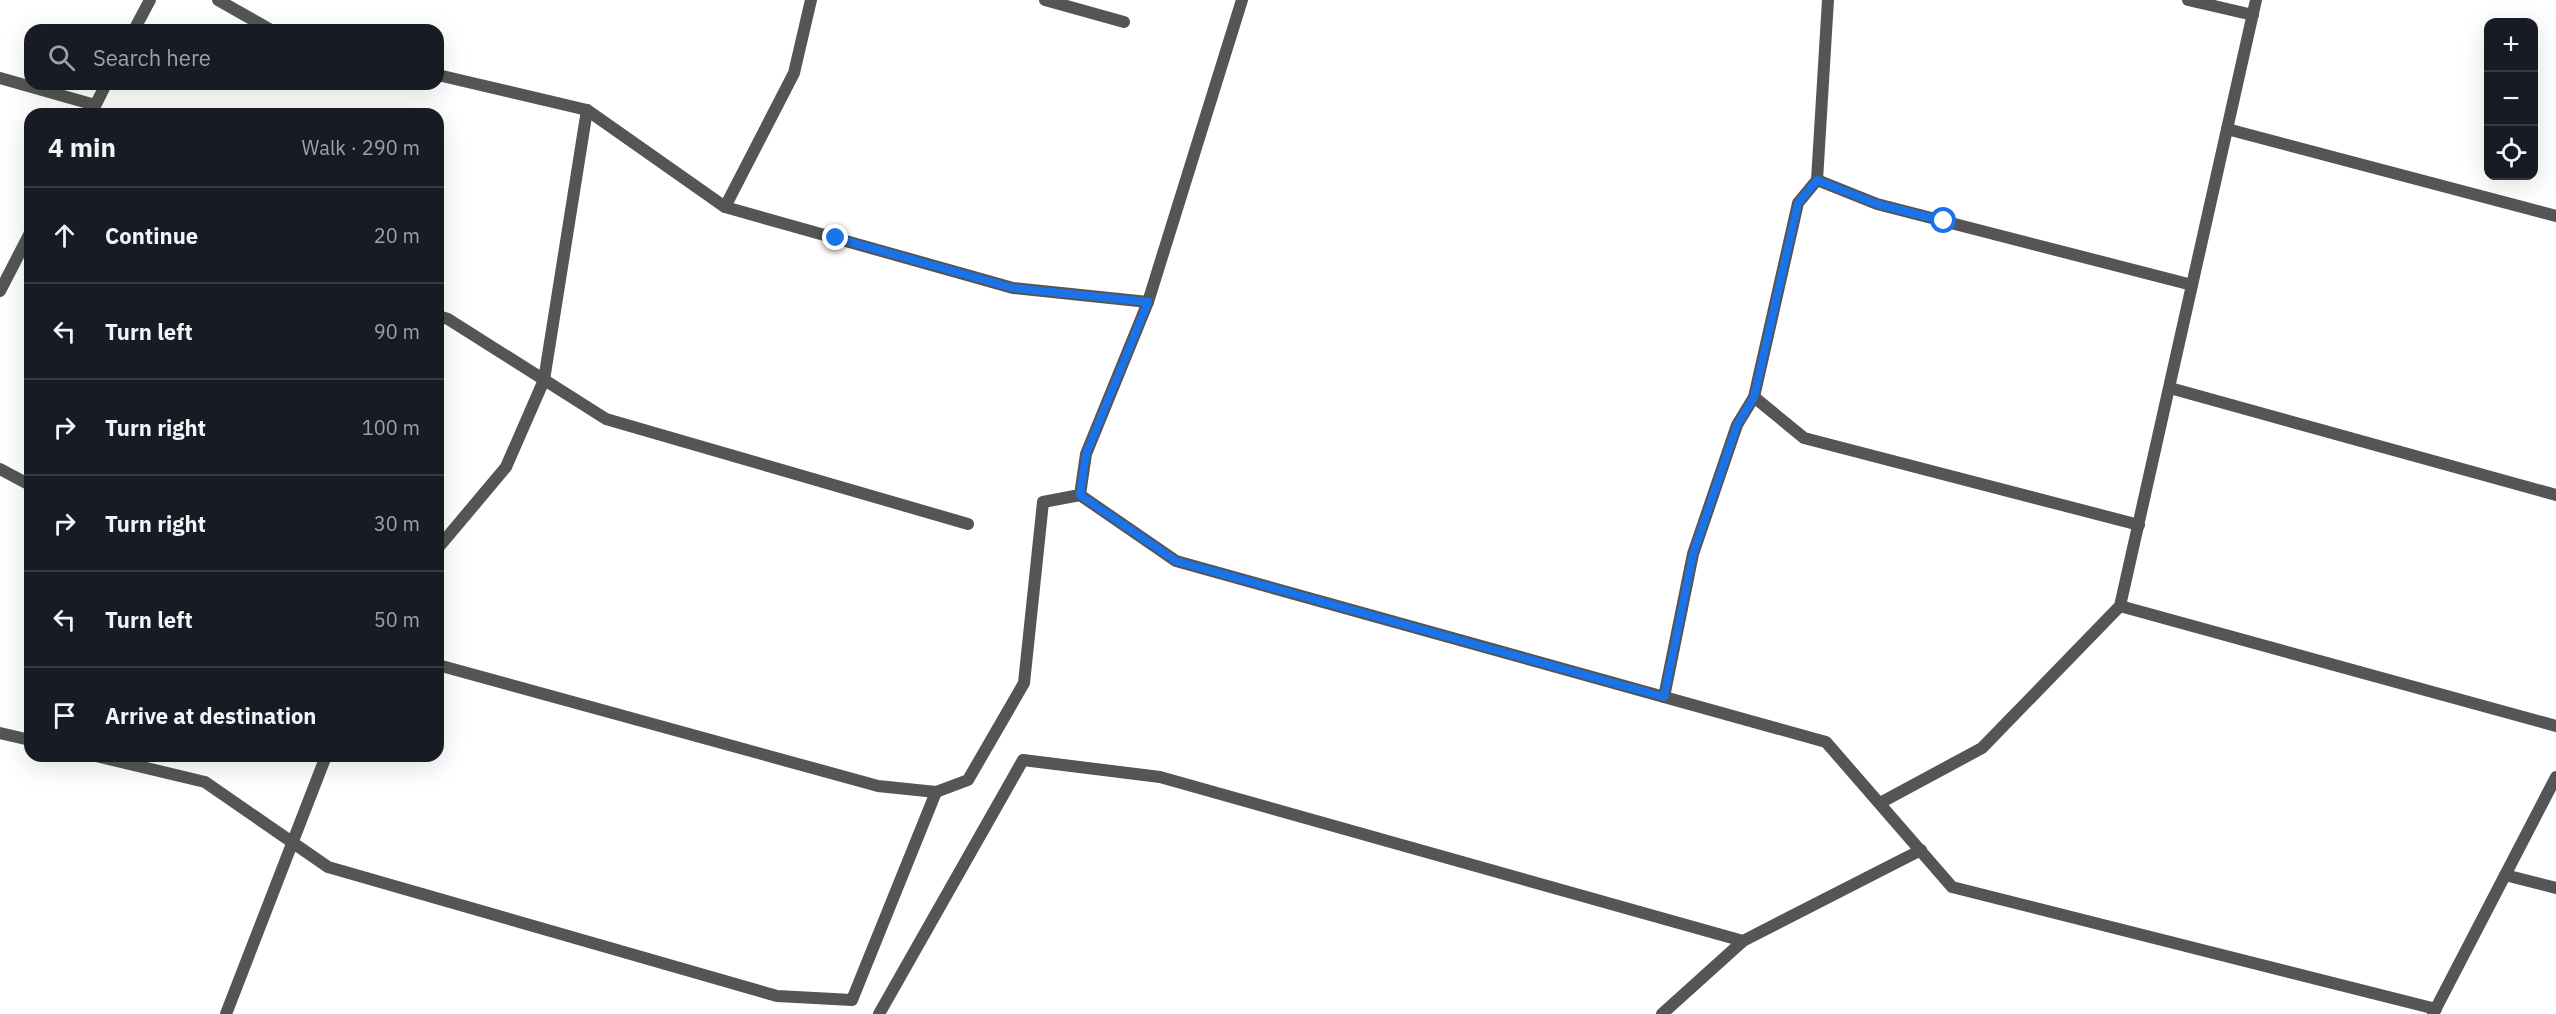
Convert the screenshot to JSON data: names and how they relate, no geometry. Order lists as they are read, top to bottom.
{
  "page": {
    "map_buttons": ["+", "−"],
    "search": "Search here",
    "heading": ["4 min", "Walk · 290 m"],
    "list": [
      ["Continue", "20 m"],
      ["Turn left", "90 m"],
      ["Turn right", "100 m"],
      ["Turn right", "30 m"],
      ["Turn left", "50 m"],
      "Arrive at destination"
    ]
  }
}
